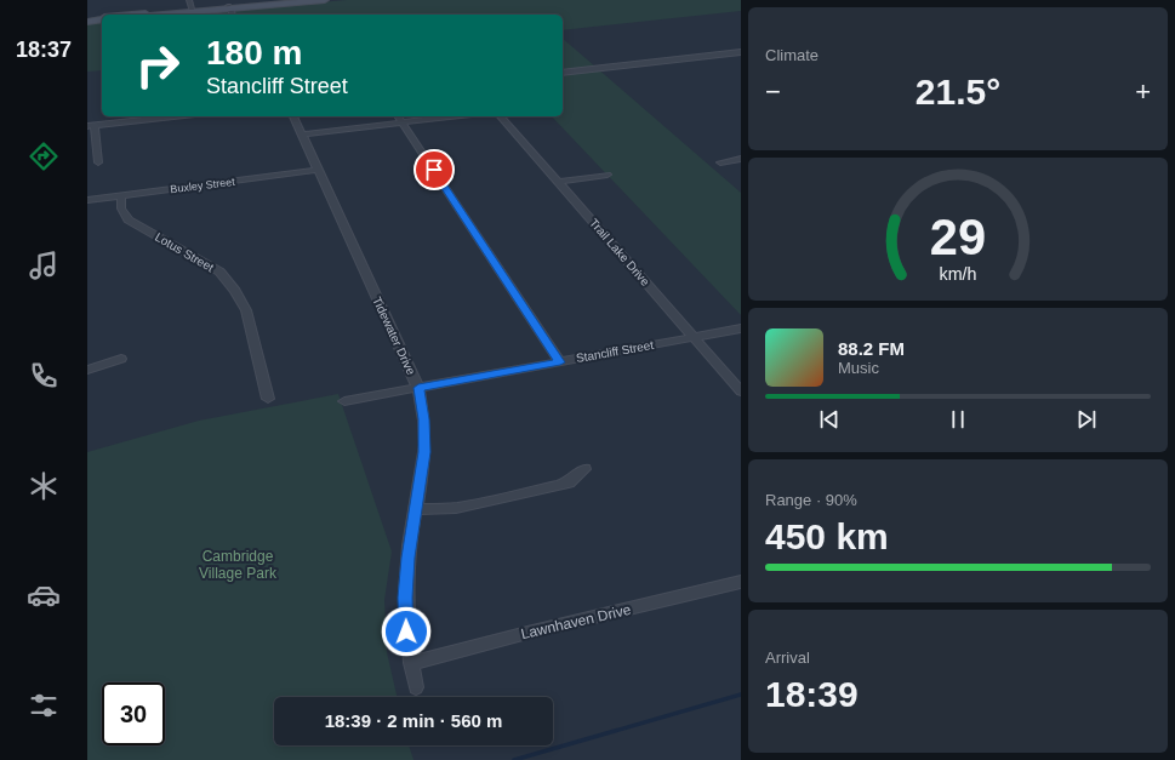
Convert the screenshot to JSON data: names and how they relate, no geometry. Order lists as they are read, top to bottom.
{
  "streets": {
    "street": [
      "Buxley Street",
      "Lotus Street",
      "Trail Lake Drive",
      "Tidewater Drive",
      "Stancliff Street",
      "Lawnhaven Drive"
    ]
  },
  "crossings": [
    ["Buxley Street", "Lotus Street"],
    ["Buxley Street", "Tidewater Drive"],
    ["Trail Lake Drive", "Stancliff Street"],
    ["Tidewater Drive", "Stancliff Street"],
    ["Tidewater Drive", "Lawnhaven Drive"]
  ],
  "parks": ["Cambridge Village Park"],
  "page": {
    "tabs": "18:37",
    "tile": [
      "Climate",
      ["Range · 90%", "450 km"],
      ["Arrival", "18:39"]
    ],
    "turn": ["180 m", "Stancliff Street"],
    "heat": ["−", "21.5°", "+"],
    "song": ["88.2 FM", "Music"],
    "limit": "30",
    "trip": "18:39 · 2 min · 560 m",
    "gauge": ["29", "km/h"]
  }
}
